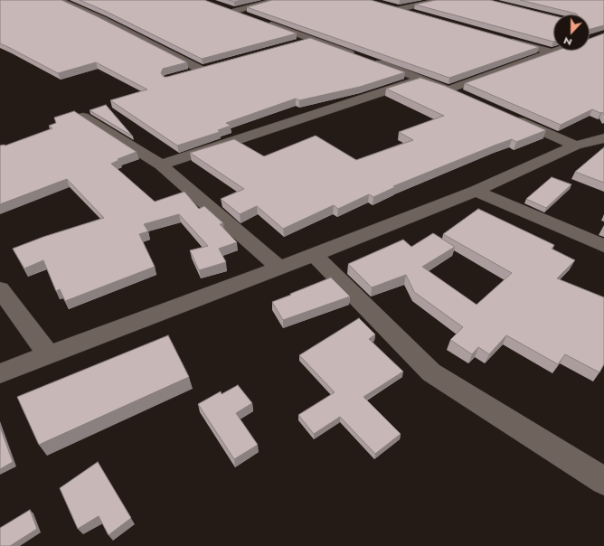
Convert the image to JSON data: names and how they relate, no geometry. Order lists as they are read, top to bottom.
{
  "north": "bottom"
}
